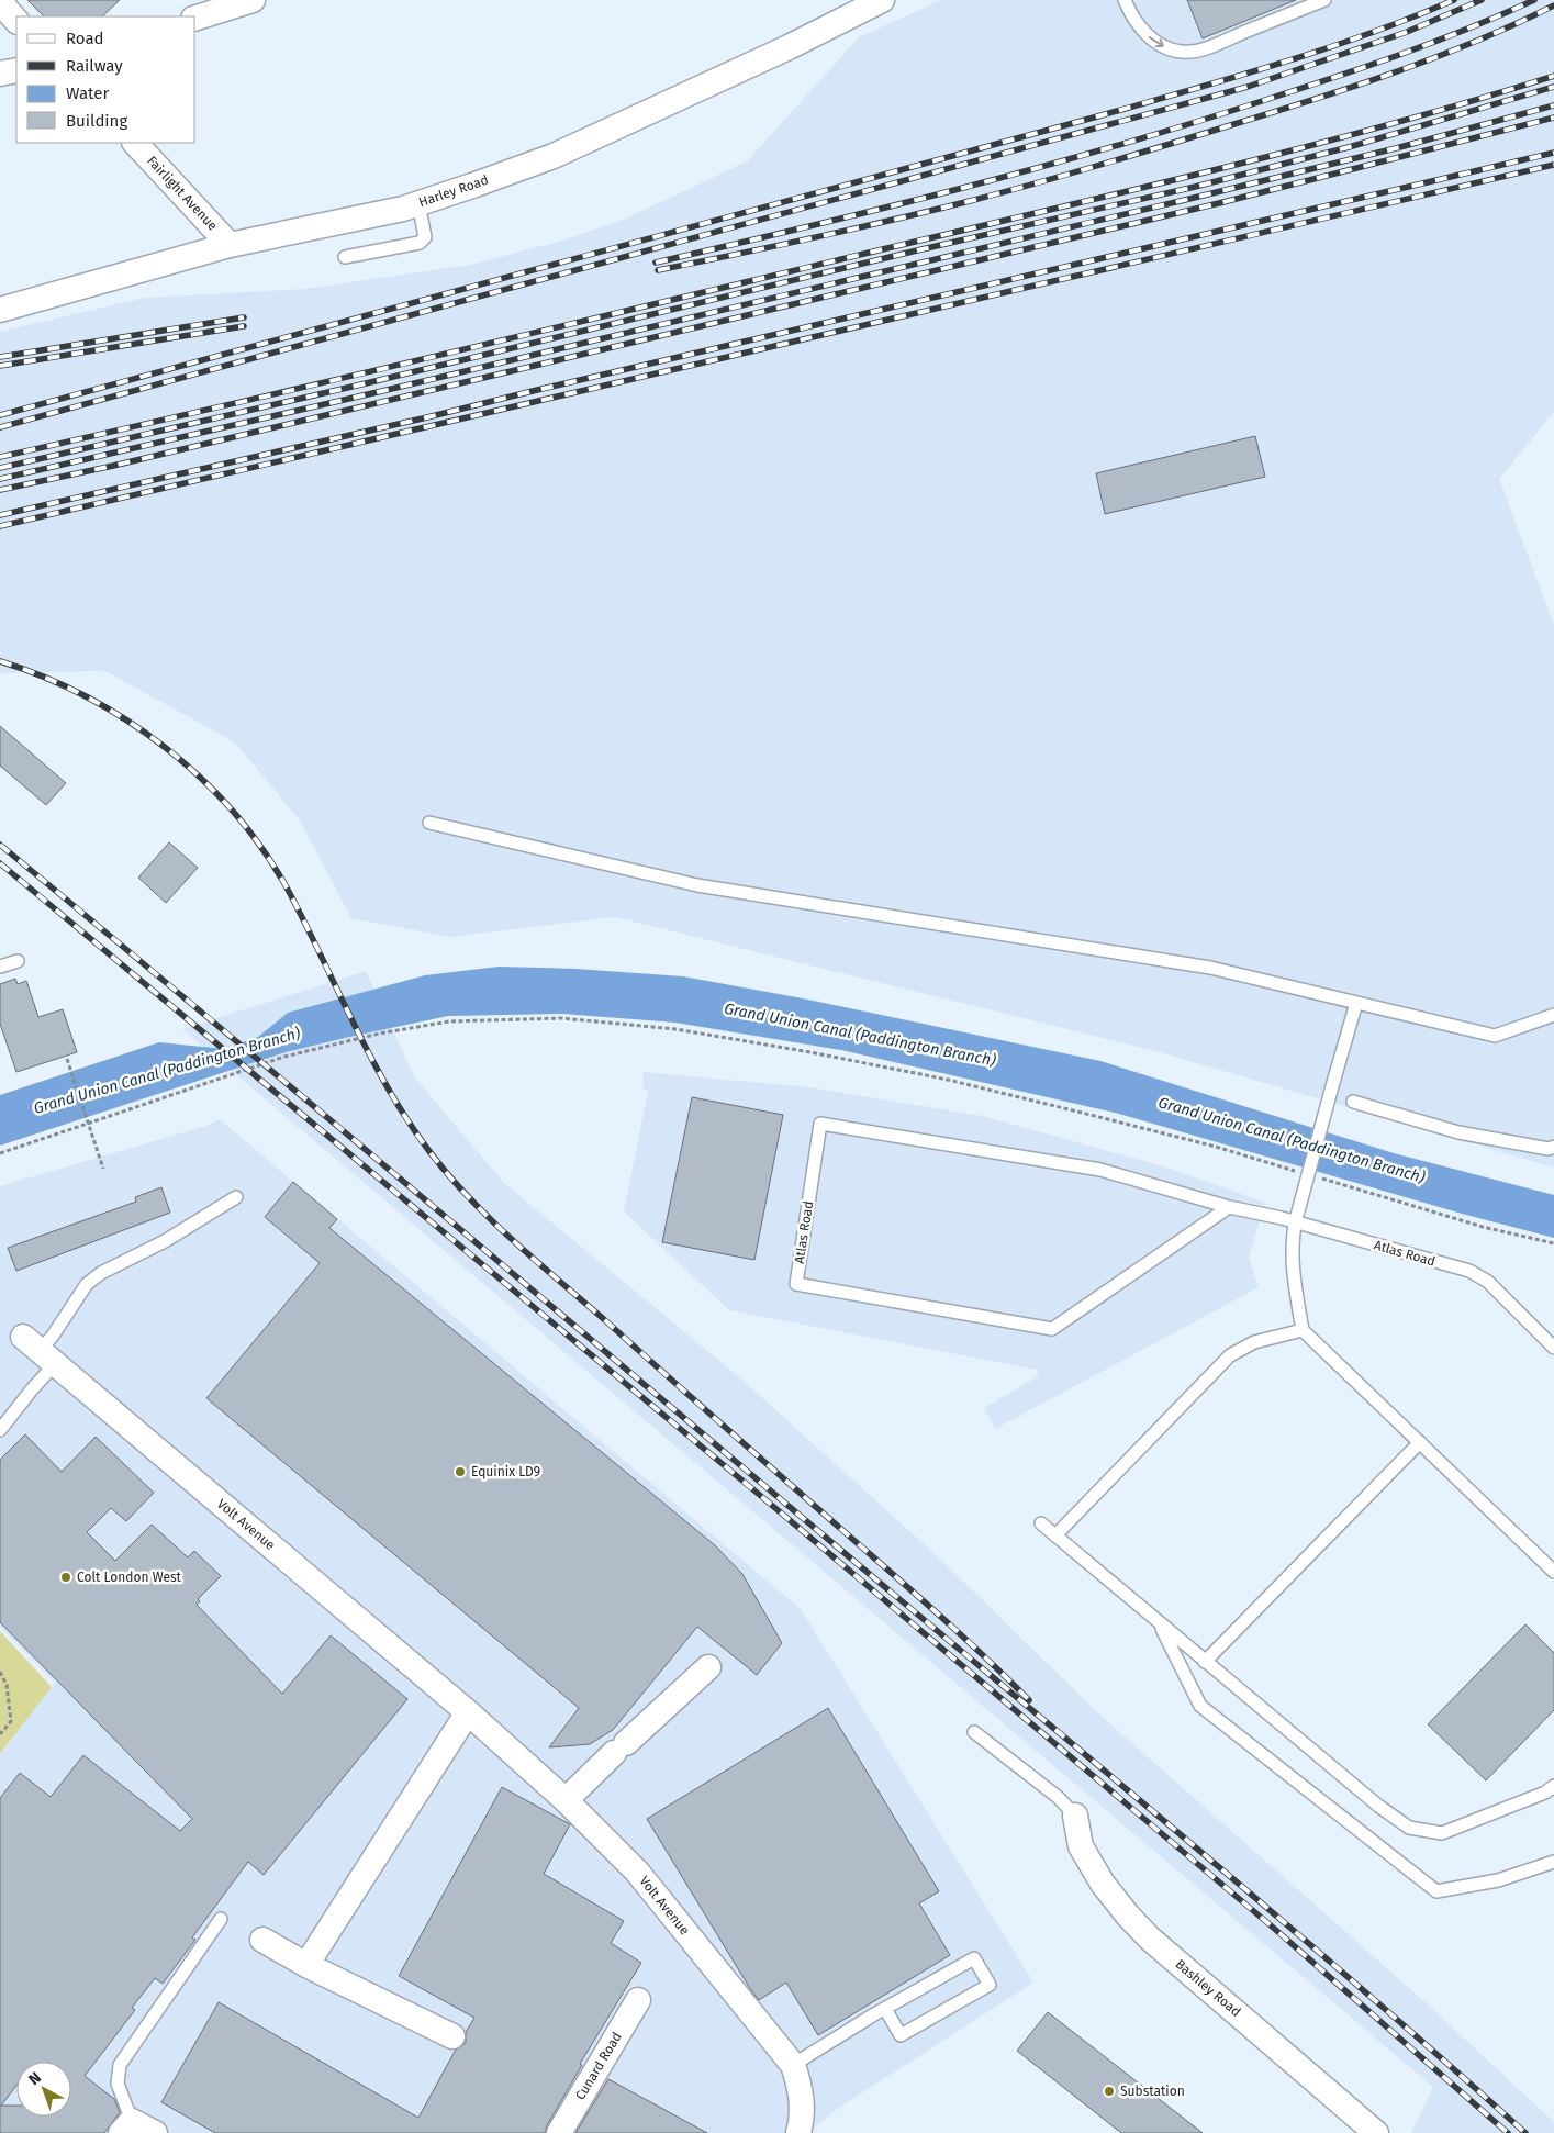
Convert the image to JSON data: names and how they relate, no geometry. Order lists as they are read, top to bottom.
{
  "streets": {
    "street": [
      "Harley Road",
      "Fairlight Avenue",
      "Volt Avenue",
      "Bashley Road",
      "Cunard Road"
    ],
    "lane": ["Atlas Road"]
  },
  "crossings": [
    ["Harley Road", "Fairlight Avenue"]
  ],
  "water": ["Grand Union Canal (Paddington Branch)"],
  "places": ["Equinix LD9", "Colt London West", "Substation"],
  "legend": [
    "Road",
    "Railway",
    "Water",
    "Building"
  ],
  "north": "top left"
}
